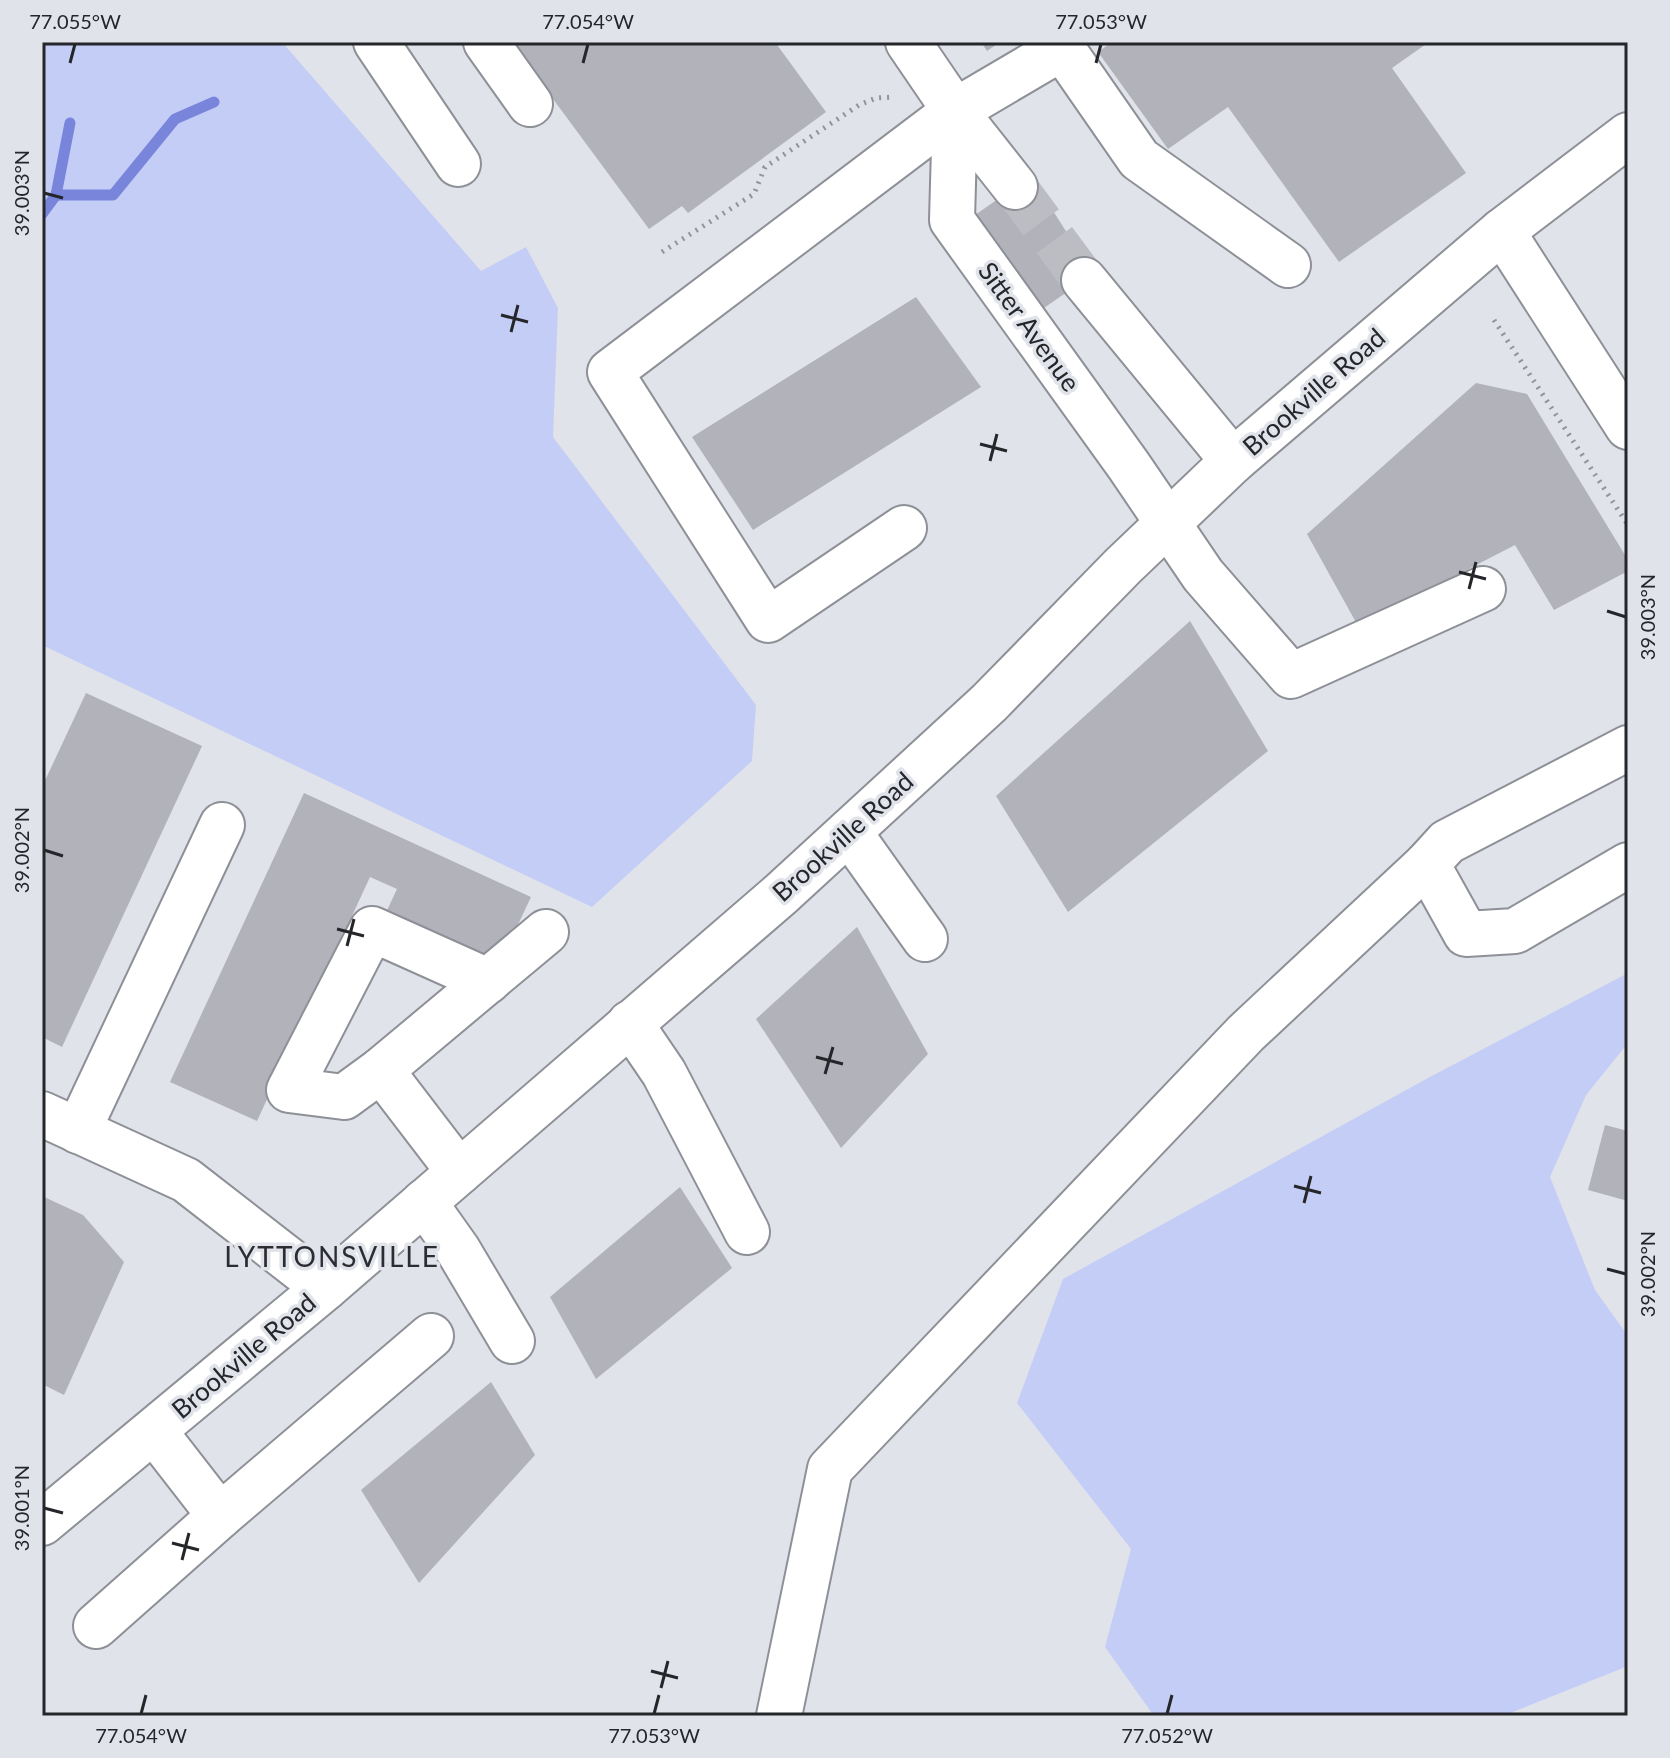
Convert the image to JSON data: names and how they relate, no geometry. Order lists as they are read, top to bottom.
{
  "streets": {
    "street": ["Sitter Avenue", "Brookville Road"]
  },
  "crossings": [
    ["Sitter Avenue", "Brookville Road"]
  ],
  "districts": ["LYTTONSVILLE"],
  "coordinates": [
    "77.055°W",
    "77.054°W",
    "77.053°W",
    "39.003°N",
    "39.002°N",
    "39.001°N",
    "77.052°W"
  ]
}
